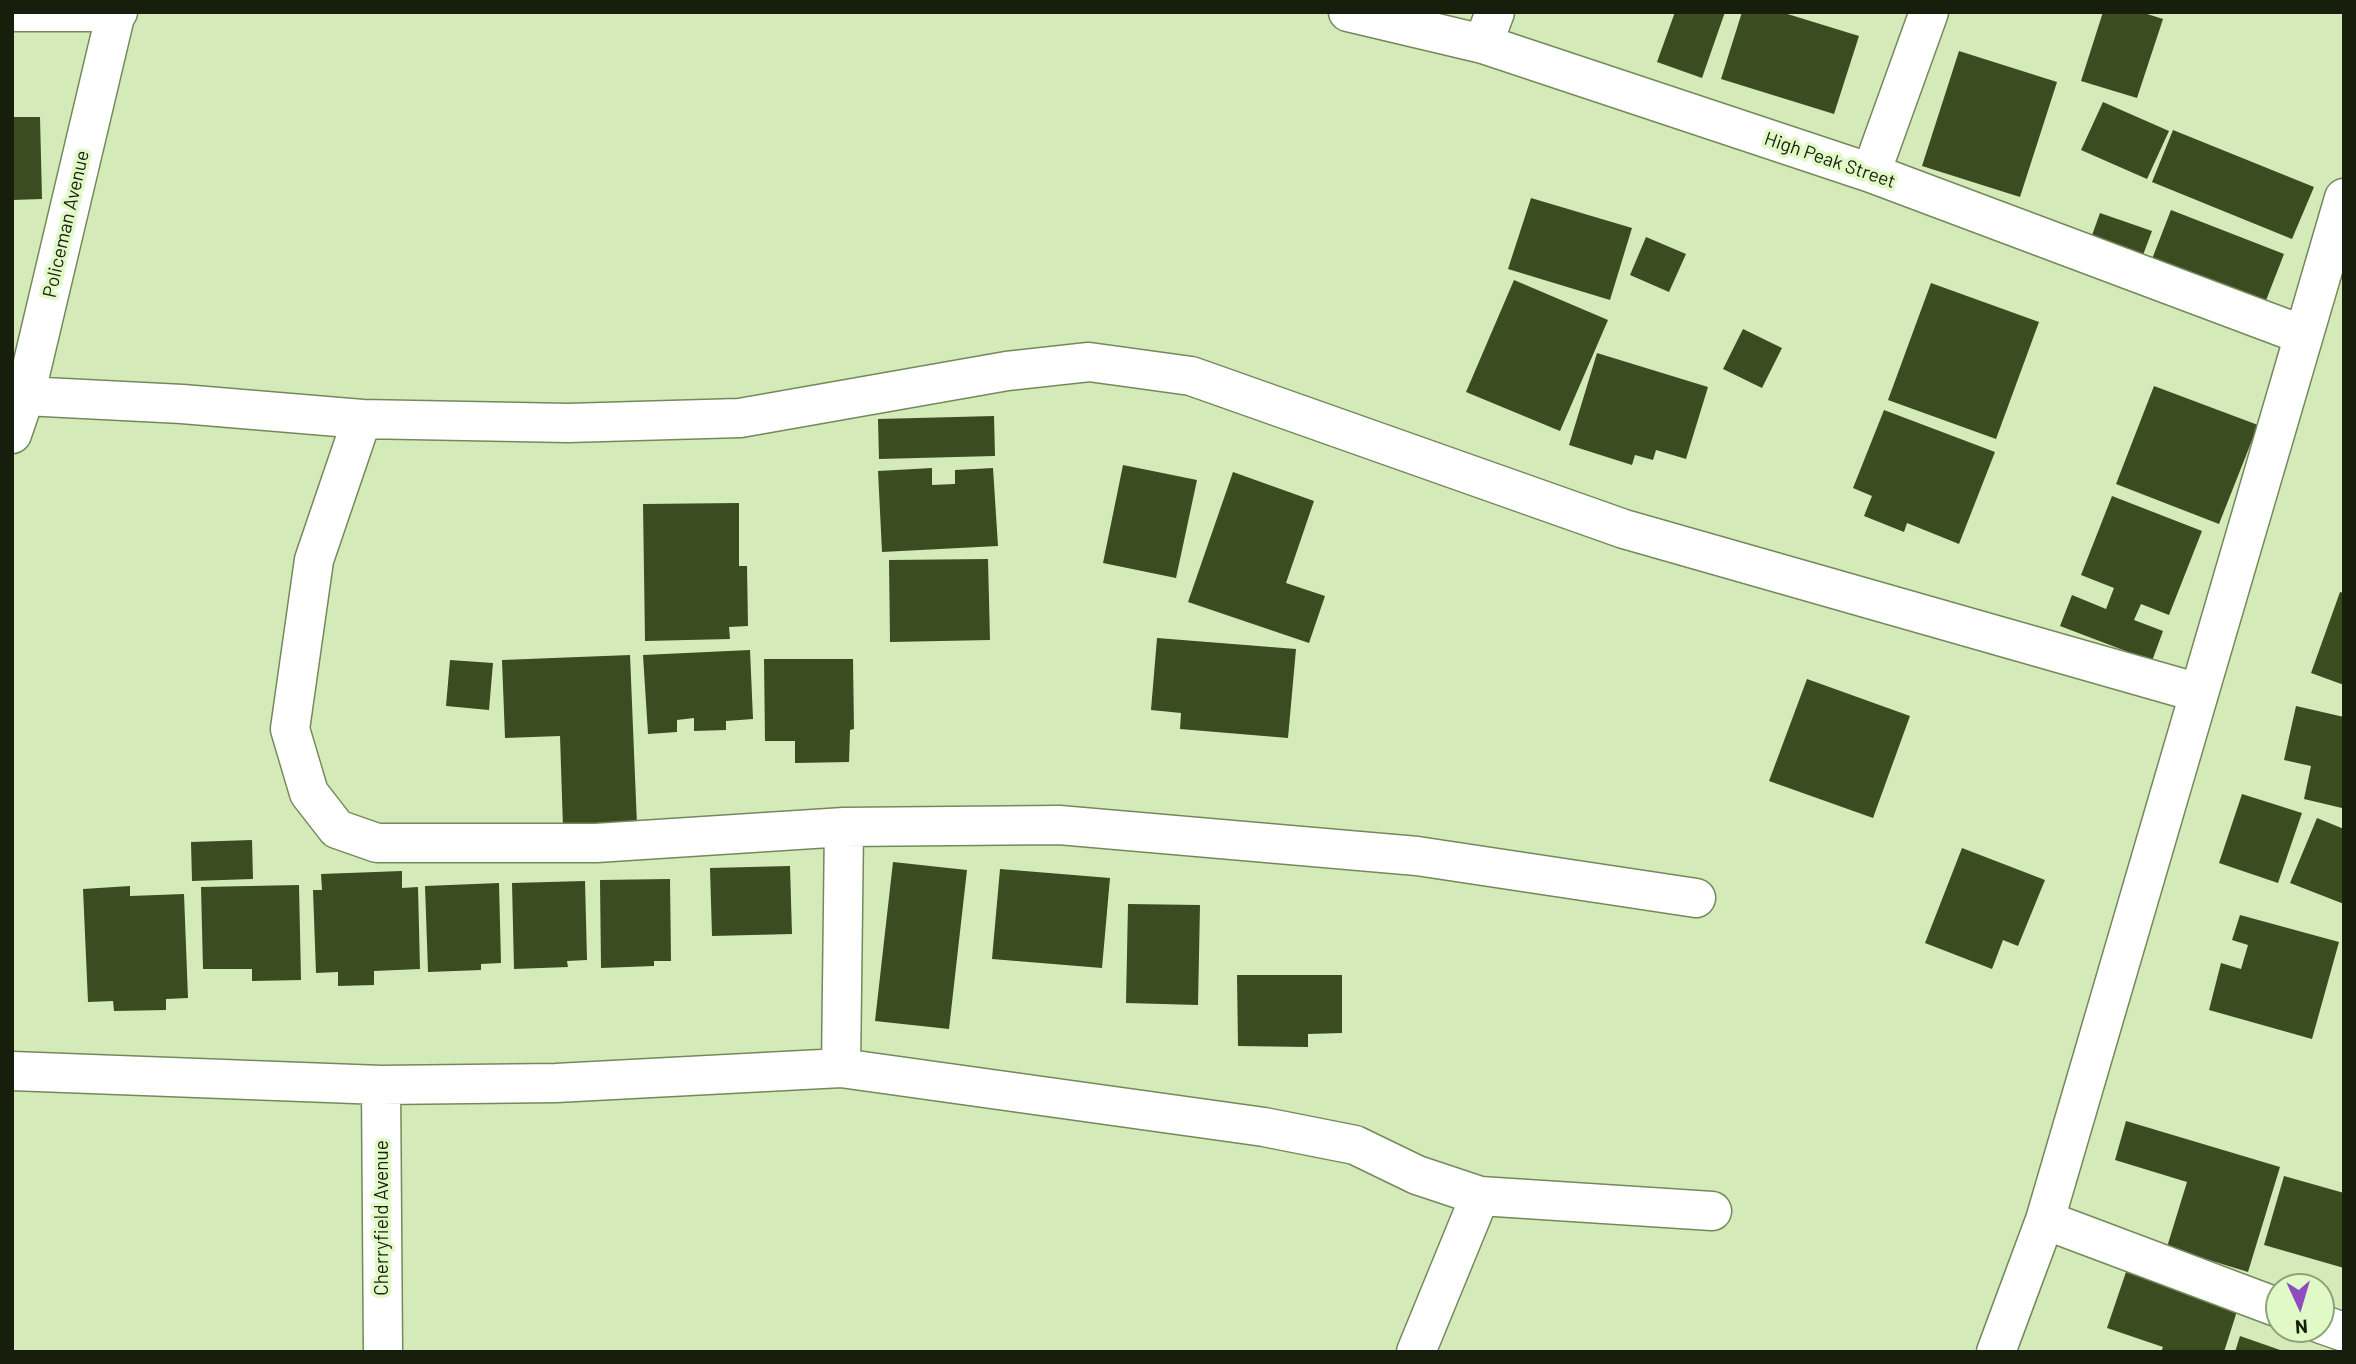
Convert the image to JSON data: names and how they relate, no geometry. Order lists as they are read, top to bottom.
{
  "streets": {
    "street": ["High Peak Street", "Policeman Avenue", "Cherryfield Avenue"]
  },
  "north": "bottom"
}
